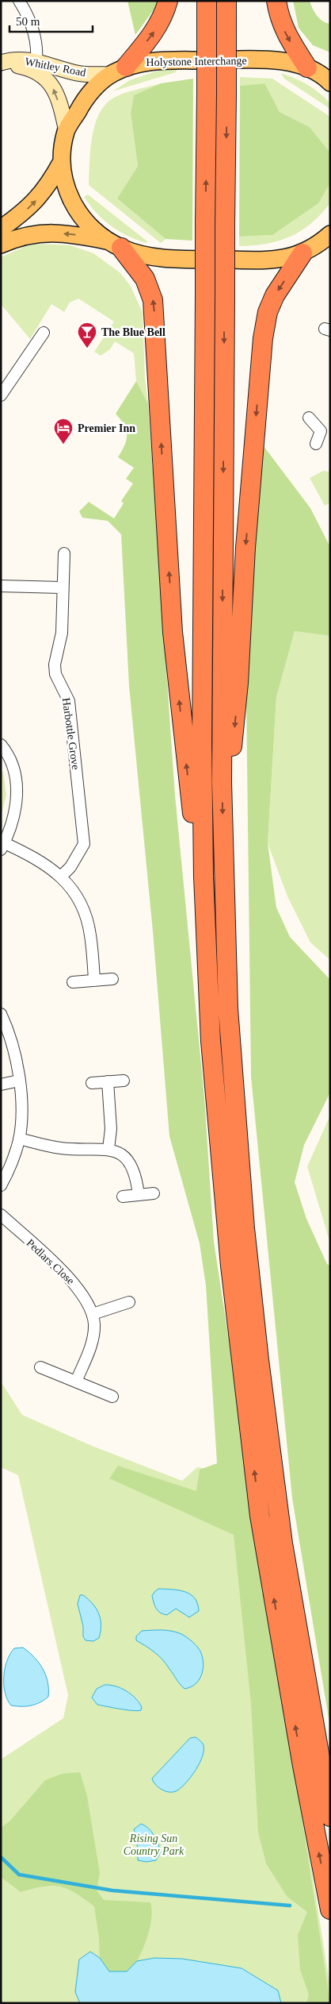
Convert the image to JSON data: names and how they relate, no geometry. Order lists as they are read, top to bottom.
{
  "streets": {
    "main road": ["Holystone Interchange"],
    "street": ["Whitley Road", "Harbottle Grove", "Pedlars Close"]
  },
  "crossings": [
    ["Holystone Interchange", "Whitley Road"]
  ],
  "one_way": ["Whitley Road"],
  "parks": ["Rising Sun Country Park"],
  "places": {
    "bar": ["The Blue Bell"],
    "hotel": ["Premier Inn"]
  },
  "scale_bar": "50 m"
}
